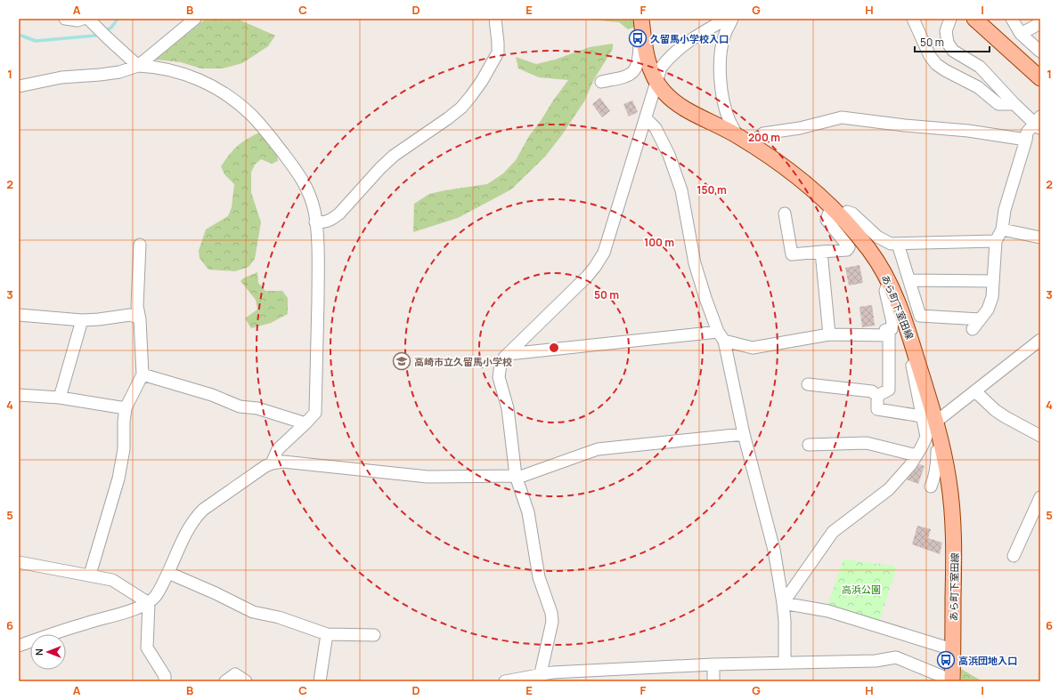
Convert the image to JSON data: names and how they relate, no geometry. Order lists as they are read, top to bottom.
{
  "streets": {
    "main road": ["あら町下室田線"]
  },
  "parks": ["高浜公園"],
  "places": {
    "bus stop": ["久留馬小学校入口", "高浜団地入口"],
    "school or university": ["高崎市立久留馬小学校"]
  },
  "scale_bar": "50 m",
  "north": "left",
  "grid": {
    "columns": [
      "A",
      "B",
      "C",
      "D",
      "E",
      "F",
      "G",
      "H",
      "I"
    ],
    "rows": [
      "1",
      "2",
      "3",
      "4",
      "5",
      "6"
    ]
  },
  "rings": [
    "200 m",
    "150 m",
    "100 m",
    "50 m"
  ]
}
